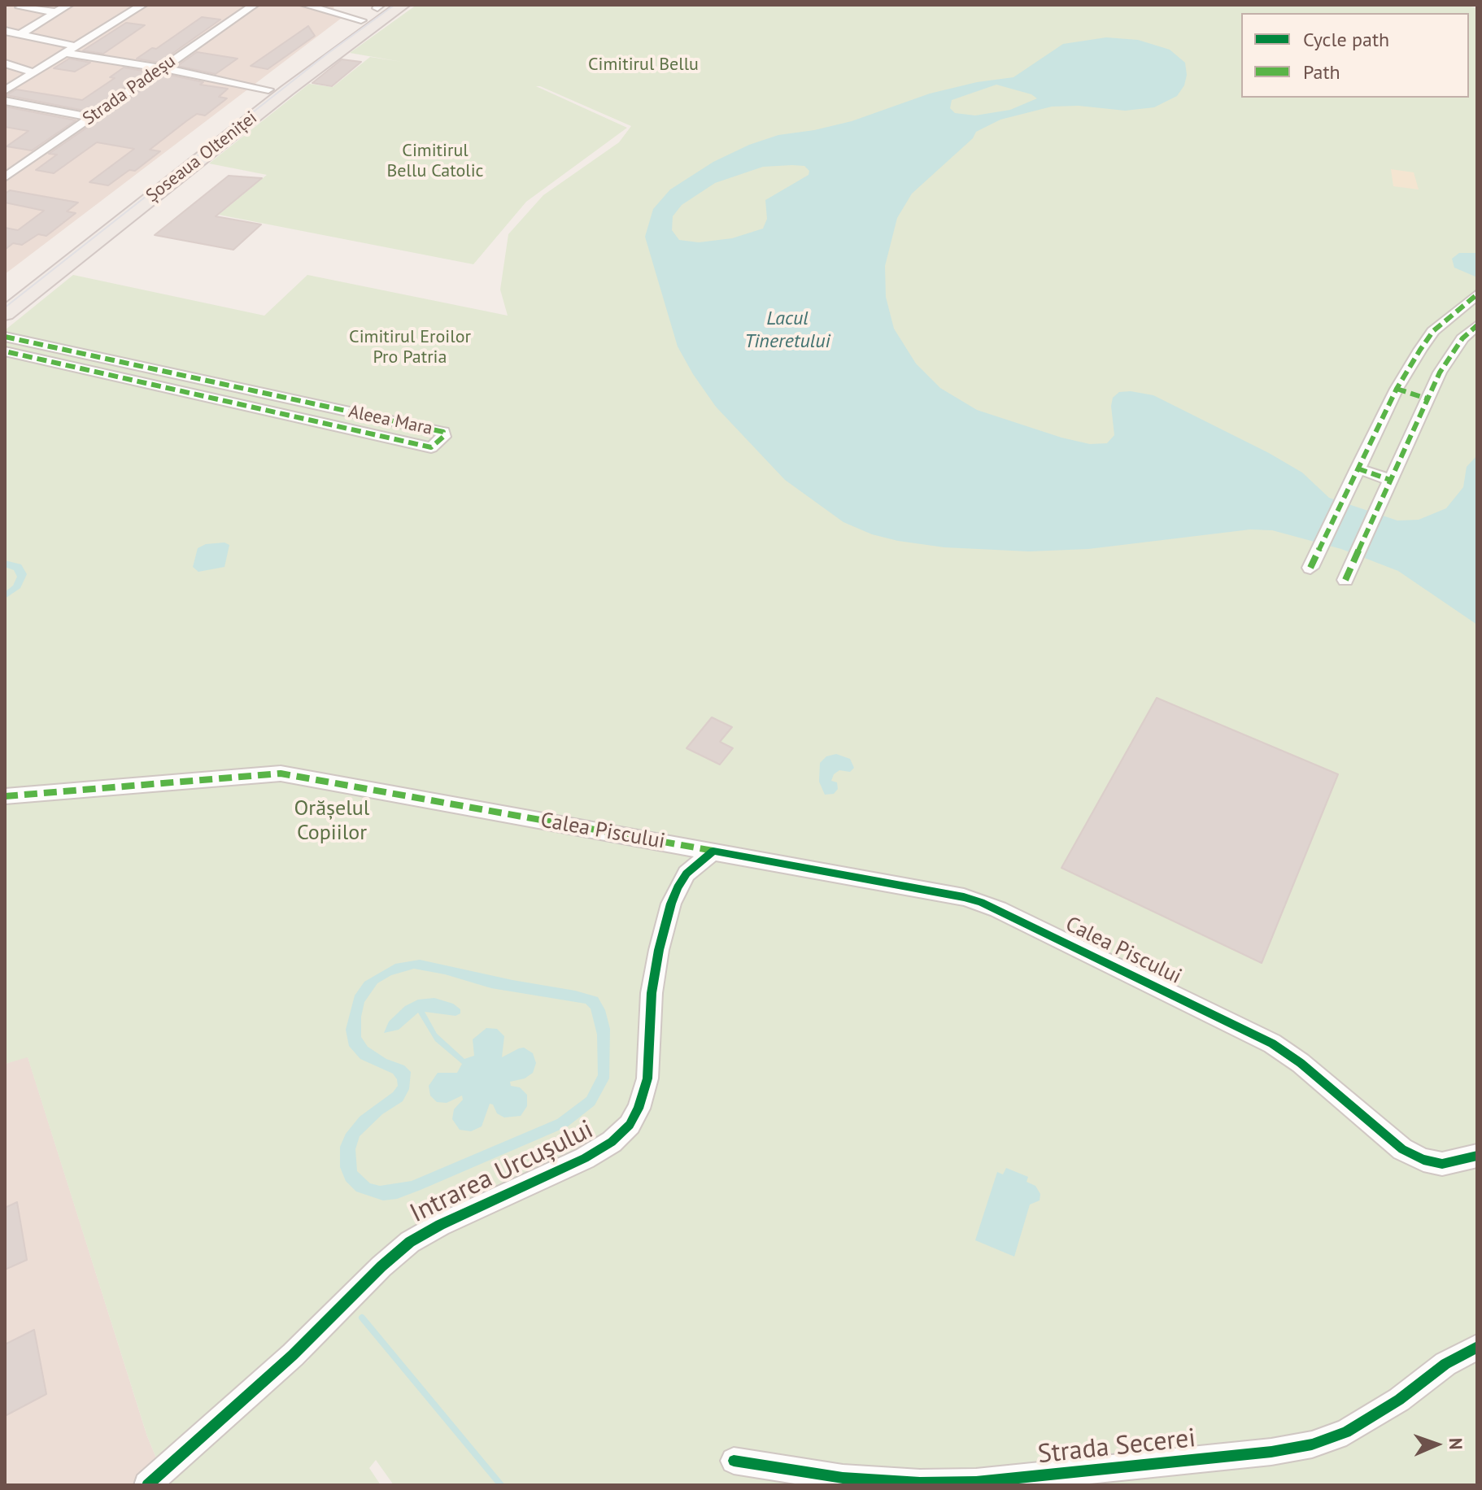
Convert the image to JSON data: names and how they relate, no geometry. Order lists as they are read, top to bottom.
{
  "streets": {
    "main road": ["Șoseaua Olteniței"],
    "street": [
      "Strada Padeșu",
      "Aleea Mara",
      "Calea Piscului",
      "Intrarea Urcușului",
      "Strada Secerei"
    ]
  },
  "crossings": [
    ["Calea Piscului", "Intrarea Urcușului"]
  ],
  "water": ["Lacul Tineretului"],
  "parks": [
    "Cimitirul Bellu",
    "Cimitirul Bellu Catolic",
    "Cimitirul Eroilor Pro Patria",
    "Orășelul Copiilor"
  ],
  "legend": ["Cycle path", "Path"],
  "north": "right"
}
